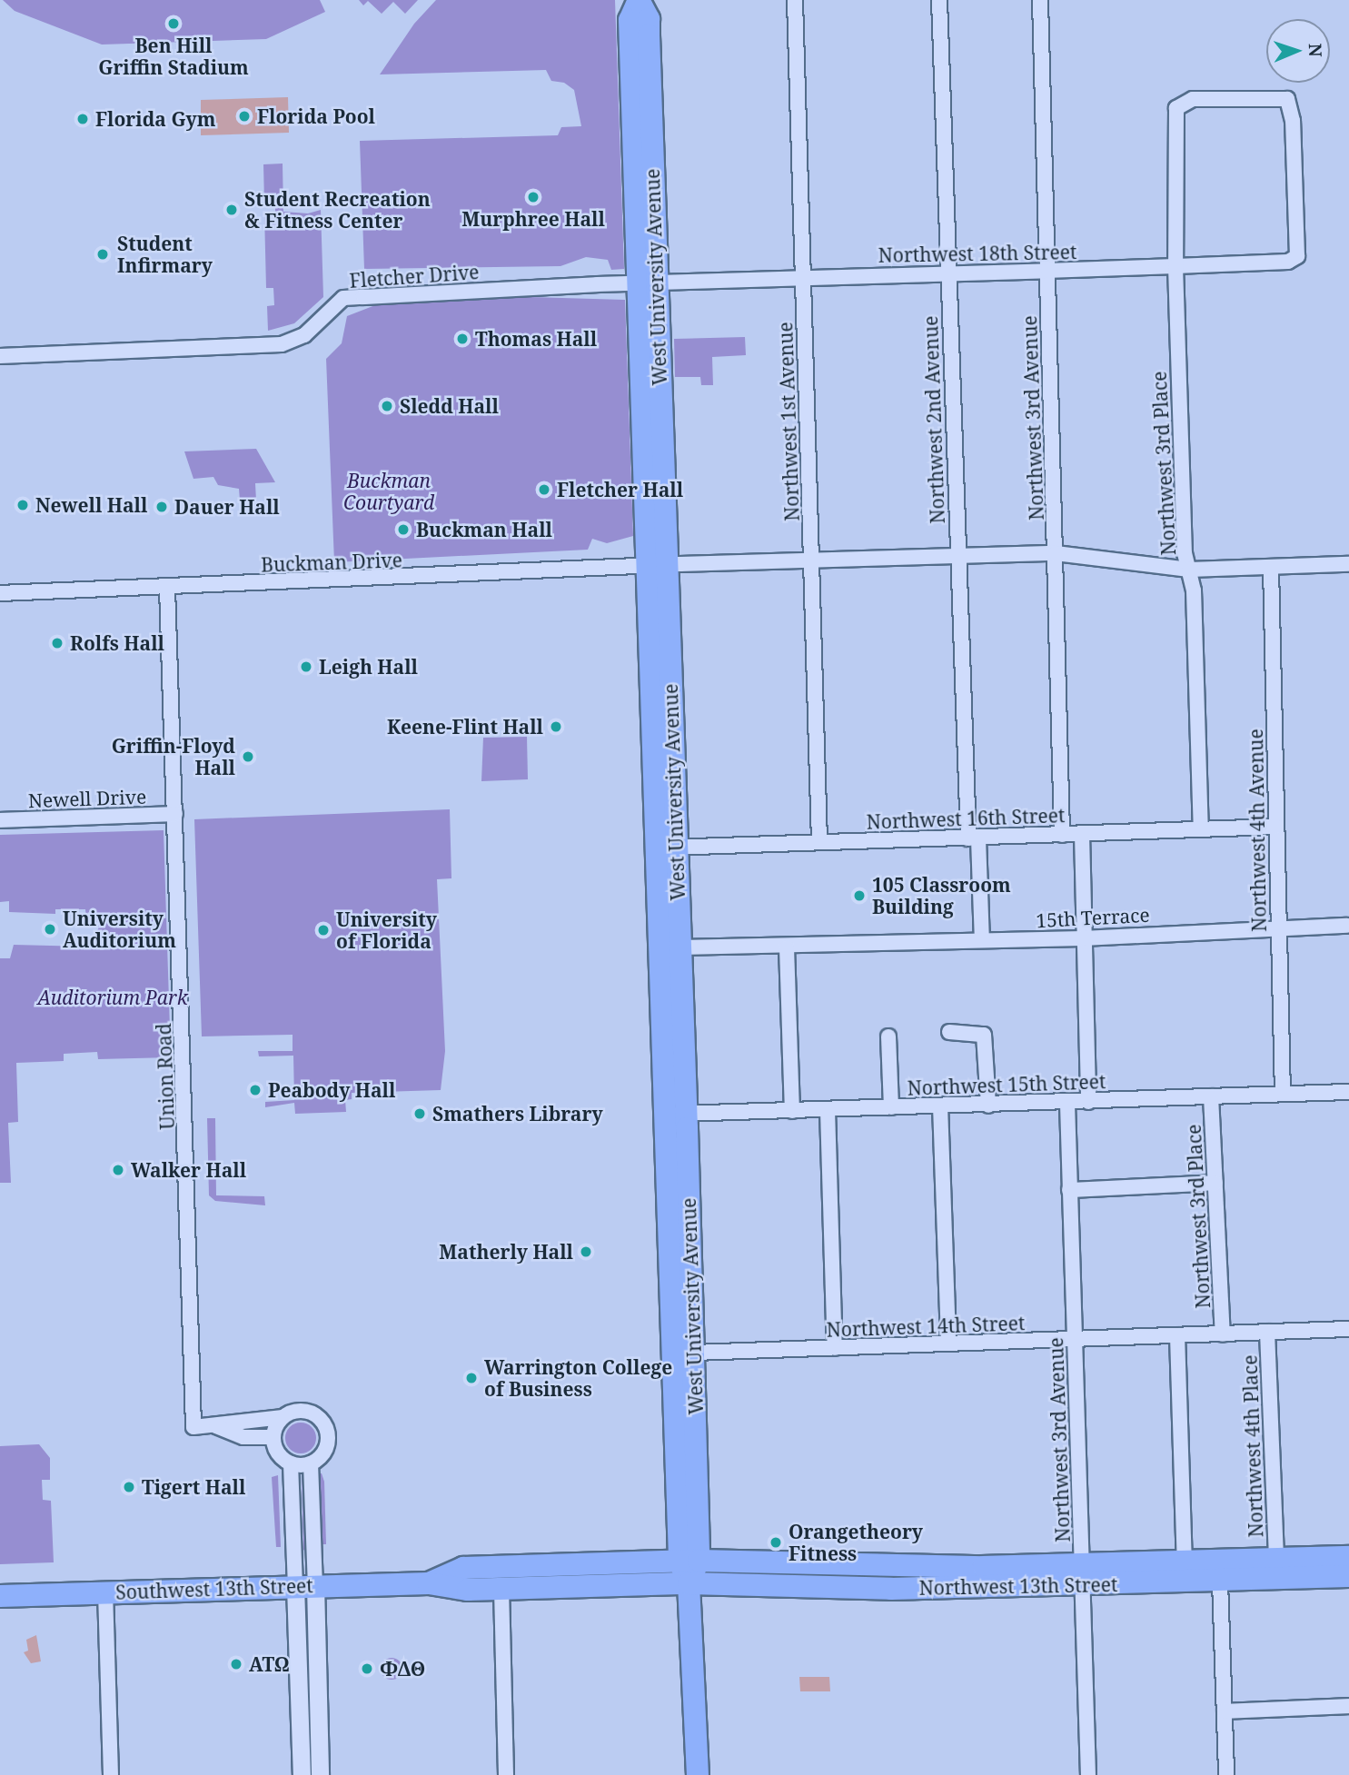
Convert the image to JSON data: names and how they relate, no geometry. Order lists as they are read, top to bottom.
{
  "streets": {
    "main road": ["West University Avenue", "Northwest 13th Street", "Southwest 13th Street"],
    "street": [
      "Northwest 18th Street",
      "Fletcher Drive",
      "Northwest 3rd Avenue",
      "Northwest 2nd Avenue",
      "Northwest 1st Avenue",
      "Northwest 3rd Place",
      "Buckman Drive",
      "Newell Drive",
      "Northwest 16th Street",
      "Northwest 4th Avenue",
      "15th Terrace",
      "Union Road",
      "Northwest 15th Street",
      "Northwest 14th Street",
      "Northwest 4th Place"
    ]
  },
  "crossings": [
    ["Northwest 18th Street", "Fletcher Drive"],
    ["Northwest 18th Street", "West University Avenue"],
    ["Northwest 18th Street", "Northwest 3rd Avenue"],
    ["Northwest 18th Street", "Northwest 2nd Avenue"],
    ["Northwest 18th Street", "Northwest 1st Avenue"],
    ["Northwest 18th Street", "Northwest 3rd Place"],
    ["Fletcher Drive", "West University Avenue"],
    ["West University Avenue", "Buckman Drive"],
    ["West University Avenue", "Northwest 16th Street"],
    ["West University Avenue", "15th Terrace"],
    ["West University Avenue", "Northwest 15th Street"],
    ["West University Avenue", "Northwest 14th Street"],
    ["West University Avenue", "Northwest 13th Street"],
    ["West University Avenue", "Southwest 13th Street"],
    ["Northwest 3rd Avenue", "Buckman Drive"],
    ["Northwest 3rd Avenue", "Northwest 16th Street"],
    ["Northwest 3rd Avenue", "Northwest 15th Street"],
    ["Northwest 3rd Avenue", "Northwest 14th Street"],
    ["Northwest 3rd Avenue", "Northwest 13th Street"],
    ["Northwest 2nd Avenue", "Buckman Drive"],
    ["Northwest 2nd Avenue", "Northwest 16th Street"],
    ["Northwest 2nd Avenue", "15th Terrace"],
    ["Northwest 1st Avenue", "Buckman Drive"],
    ["Northwest 1st Avenue", "Northwest 16th Street"],
    ["Northwest 3rd Place", "Buckman Drive"],
    ["Northwest 3rd Place", "Northwest 16th Street"],
    ["Northwest 3rd Place", "Northwest 15th Street"],
    ["Northwest 3rd Place", "Northwest 14th Street"],
    ["Buckman Drive", "Northwest 4th Avenue"],
    ["Buckman Drive", "Union Road"],
    ["Newell Drive", "Union Road"],
    ["Northwest 16th Street", "Northwest 4th Avenue"],
    ["Northwest 4th Avenue", "15th Terrace"],
    ["Northwest 4th Avenue", "Northwest 15th Street"],
    ["Northwest 14th Street", "Northwest 4th Place"],
    ["Northwest 4th Place", "Northwest 13th Street"],
    ["Northwest 13th Street", "Southwest 13th Street"]
  ],
  "parks": ["Buckman Courtyard", "Auditorium Park"],
  "places": [
    "Ben Hill Griffin Stadium",
    "Florida Pool",
    "Florida Gym",
    "Murphree Hall",
    "Student Recreation & Fitness Center",
    "Student Infirmary",
    "Thomas Hall",
    "Sledd Hall",
    "Fletcher Hall",
    "Newell Hall",
    "Dauer Hall",
    "Buckman Hall",
    "Rolfs Hall",
    "Leigh Hall",
    "Keene-Flint Hall",
    "Griffin-Floyd Hall",
    "105 Classroom Building",
    "University Auditorium",
    "University of Florida",
    "Peabody Hall",
    "Smathers Library",
    "Walker Hall",
    "Matherly Hall",
    "Warrington College of Business",
    "Tigert Hall",
    "Orangetheory Fitness",
    "ΑΤΩ",
    "ΦΔΘ"
  ],
  "north": "right"
}
